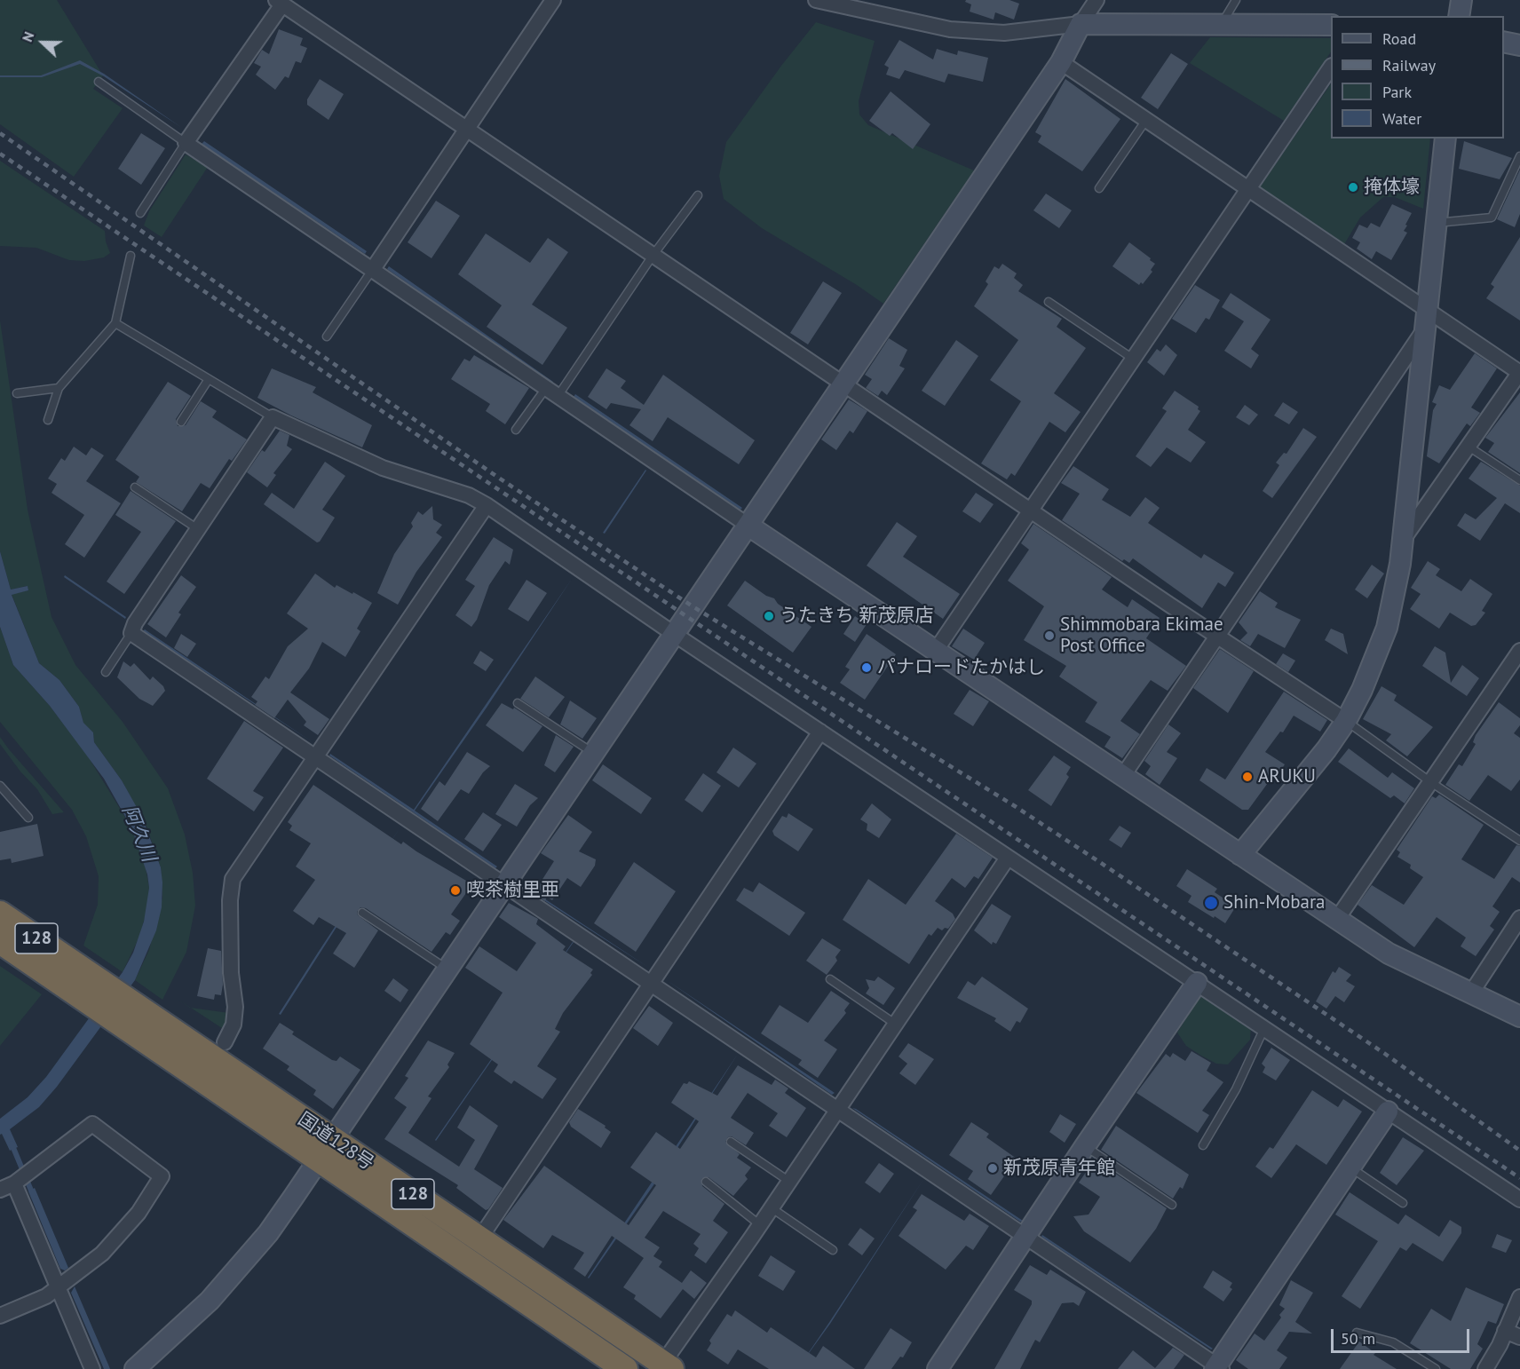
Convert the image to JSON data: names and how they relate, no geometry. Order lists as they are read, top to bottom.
{
  "streets": {
    "highway": ["128", "国道128号"]
  },
  "water": ["阿久川"],
  "places": [
    "掩体壕",
    "うたきち 新茂原店",
    "Shimmobara Ekimae Post Office",
    "パナロードたかはし",
    "ARUKU",
    "喫茶樹里亜",
    "Shin-Mobara",
    "新茂原青年館"
  ],
  "legend": [
    "Road",
    "Railway",
    "Park",
    "Water"
  ],
  "scale_bar": "50 m",
  "north": "left"
}
